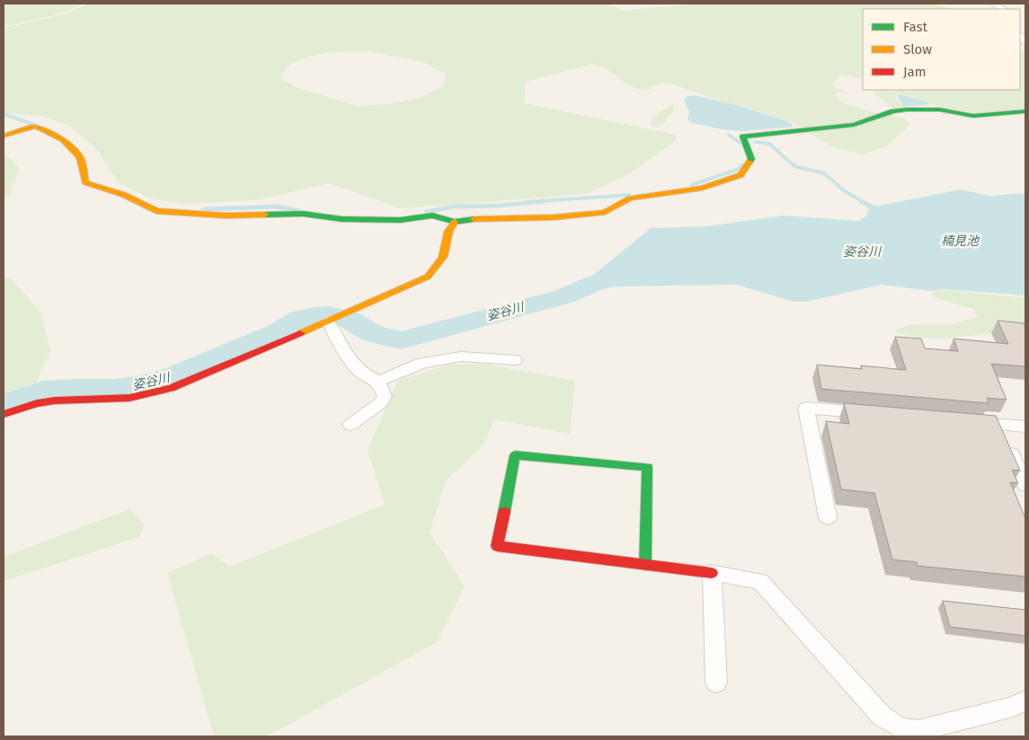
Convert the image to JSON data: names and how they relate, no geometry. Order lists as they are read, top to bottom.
{
  "water": ["楠見池", "姿谷川"],
  "legend": ["Fast", "Slow", "Jam"]
}
